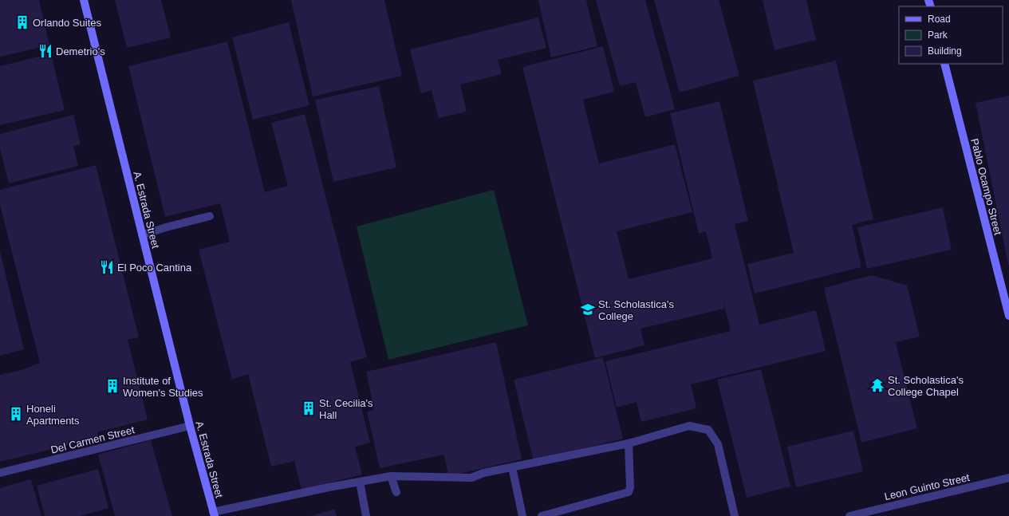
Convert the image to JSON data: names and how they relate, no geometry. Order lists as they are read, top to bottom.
{
  "streets": {
    "main road": ["Pablo Ocampo Street", "A. Estrada Street"],
    "street": ["Del Carmen Street", "Leon Guinto Street"]
  },
  "crossings": [
    ["A. Estrada Street", "Del Carmen Street"]
  ],
  "places": {
    "building": [
      "Orlando Suites",
      "Institute of Women's Studies",
      "St. Cecilia's Hall",
      "Honeli Apartments"
    ],
    "restaurant": ["Demetrio's", "El Poco Cantina"],
    "school or university": ["St. Scholastica's College"],
    "temple": ["St. Scholastica's College Chapel"]
  },
  "legend": ["Road", "Park", "Building"]
}
